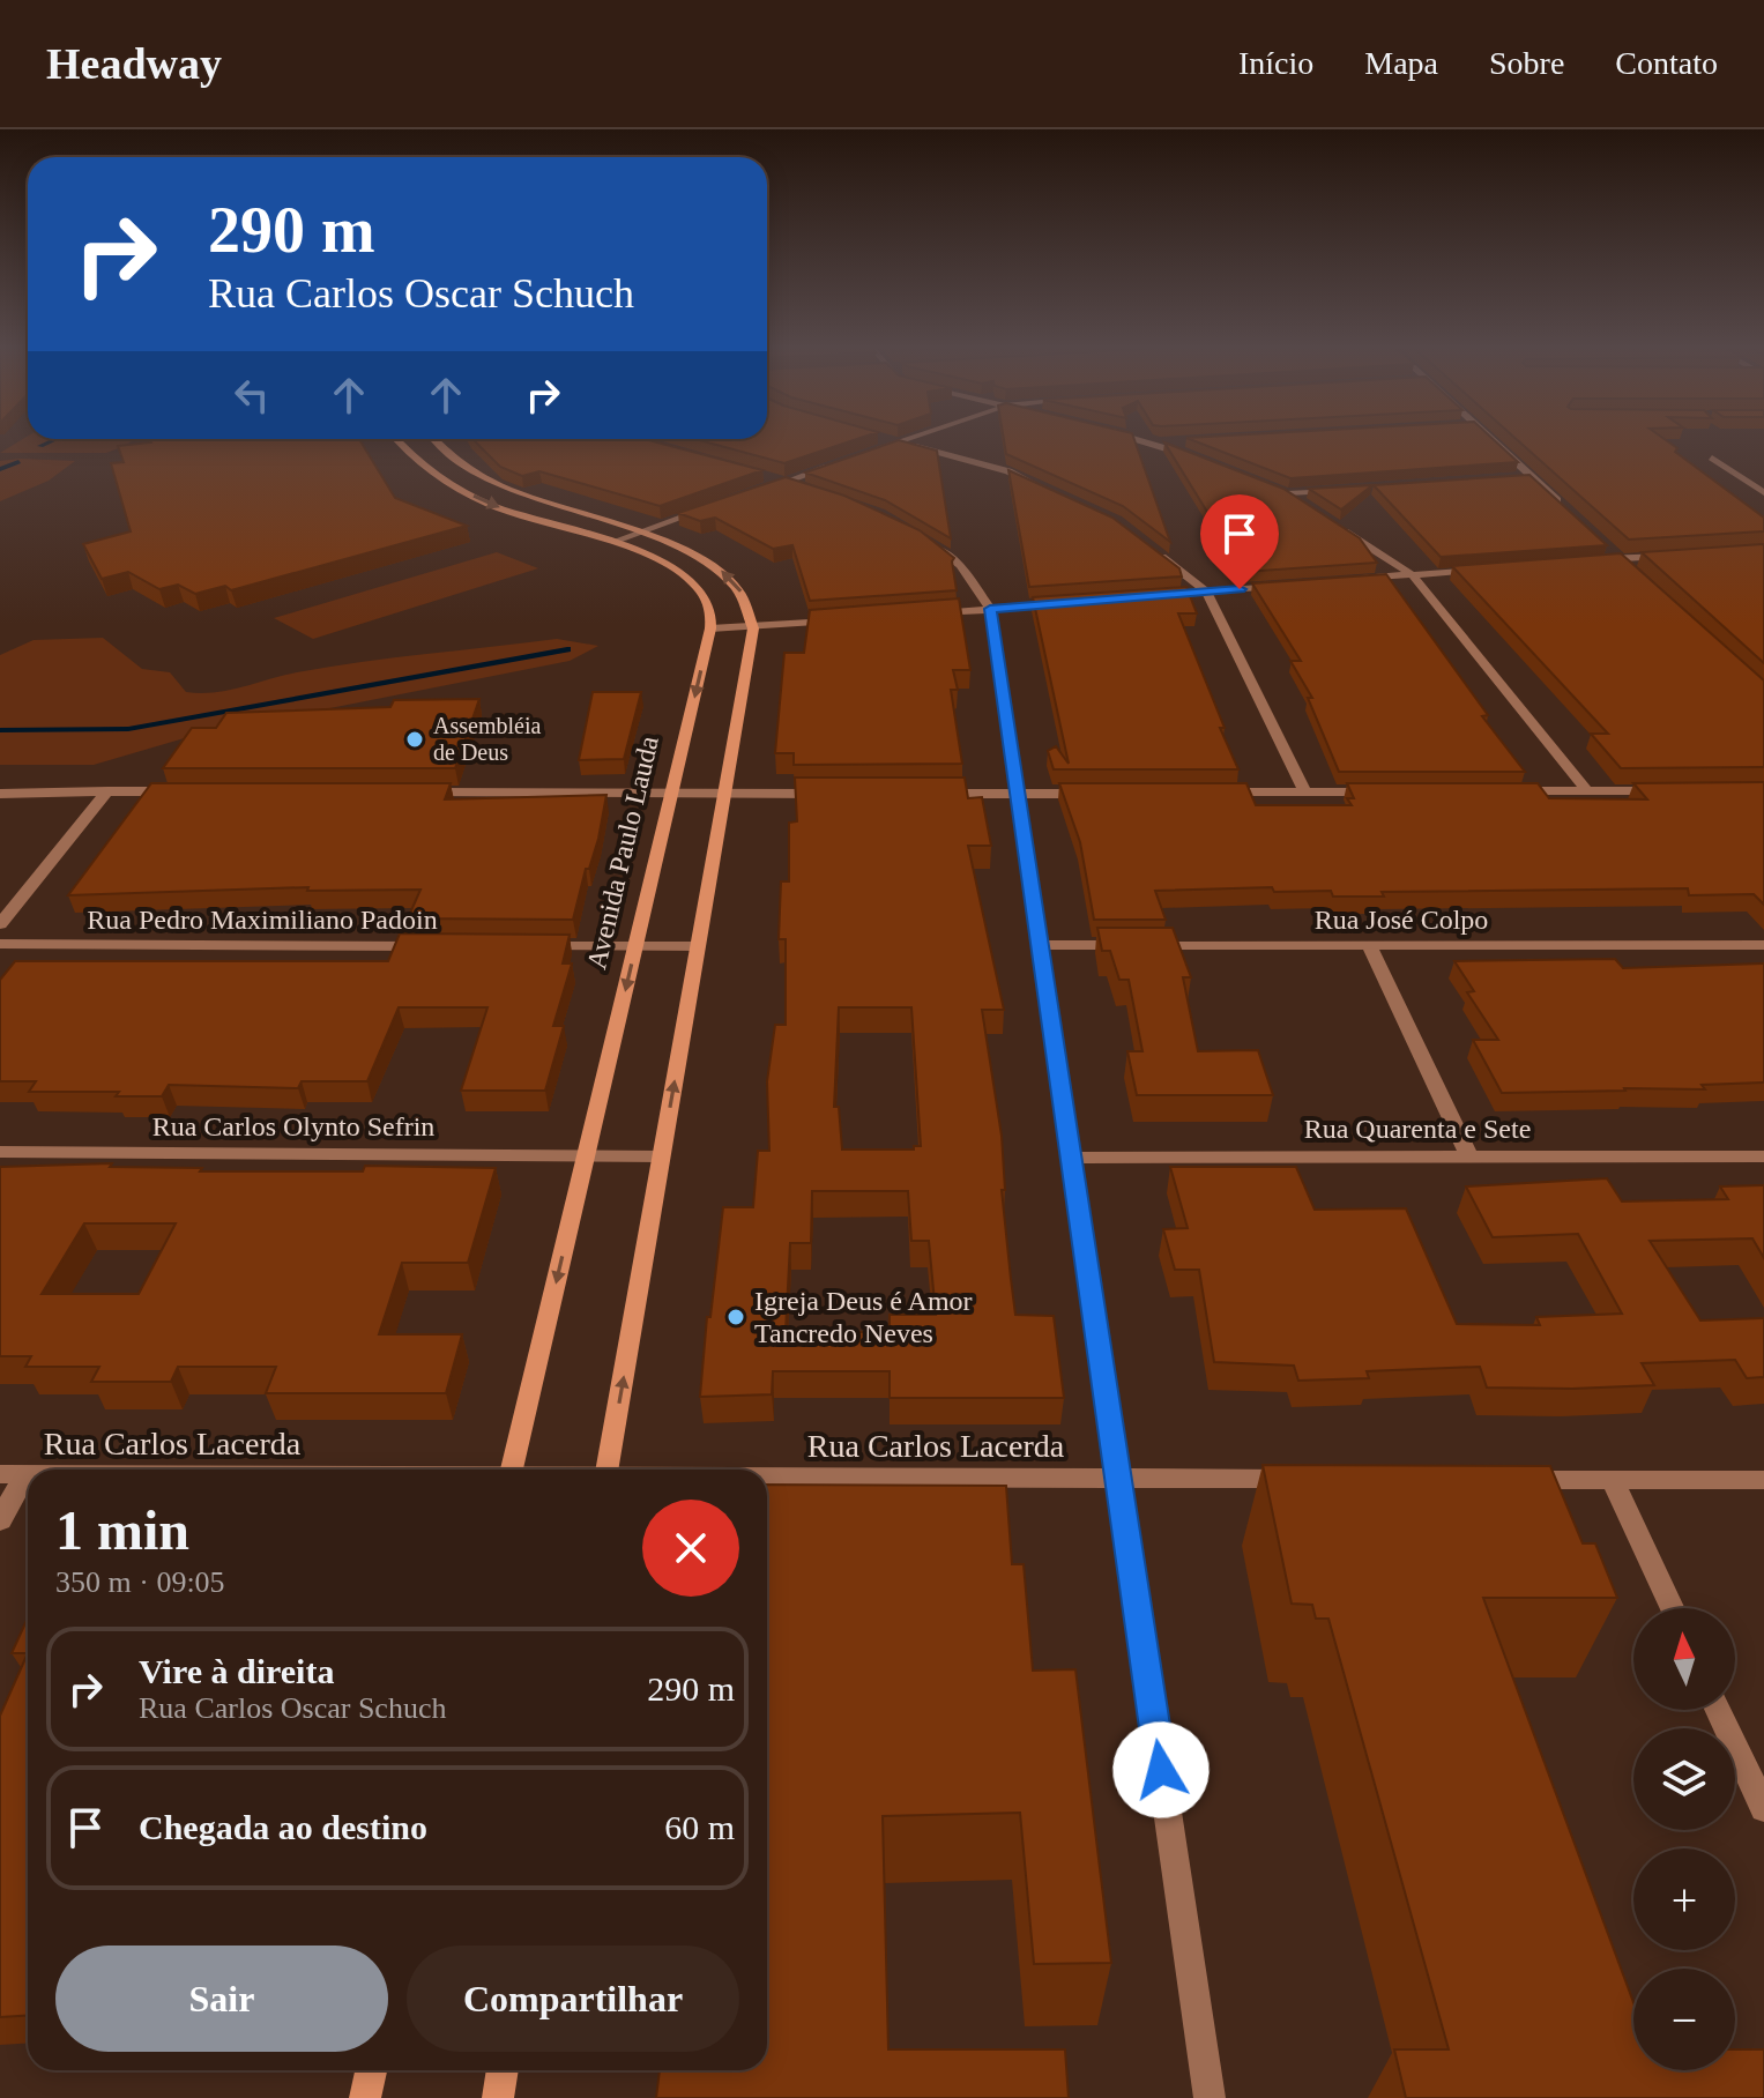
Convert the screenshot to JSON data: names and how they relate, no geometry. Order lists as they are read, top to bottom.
{
  "streets": {
    "main road": ["Avenida Paulo Lauda"],
    "street": [
      "Rua Pedro Maximiliano Padoin",
      "Rua José Colpo",
      "Rua Carlos Olynto Sefrin",
      "Rua Quarenta e Sete",
      "Rua Carlos Lacerda"
    ]
  },
  "crossings": [
    ["Avenida Paulo Lauda", "Rua Carlos Olynto Sefrin"]
  ],
  "places": ["Assembléia de Deus", "Igreja Deus é Amor Tancredo Neves"],
  "north": "top",
  "page": {
    "header": "Headway",
    "nav": [
      "Início",
      "Mapa",
      "Sobre",
      "Contato"
    ],
    "turn": ["290 m", "Rua Carlos Oscar Schuch"],
    "heading": ["1 min", "350 m · 09:05"],
    "map_buttons": ["+", "−"],
    "list": [
      {
        "name": "Vire à direita",
        "note": "Rua Carlos Oscar Schuch",
        "value": "290 m"
      },
      {
        "name": "Chegada ao destino",
        "value": "60 m"
      }
    ],
    "buttons": ["Sair", "Compartilhar"]
  }
}
